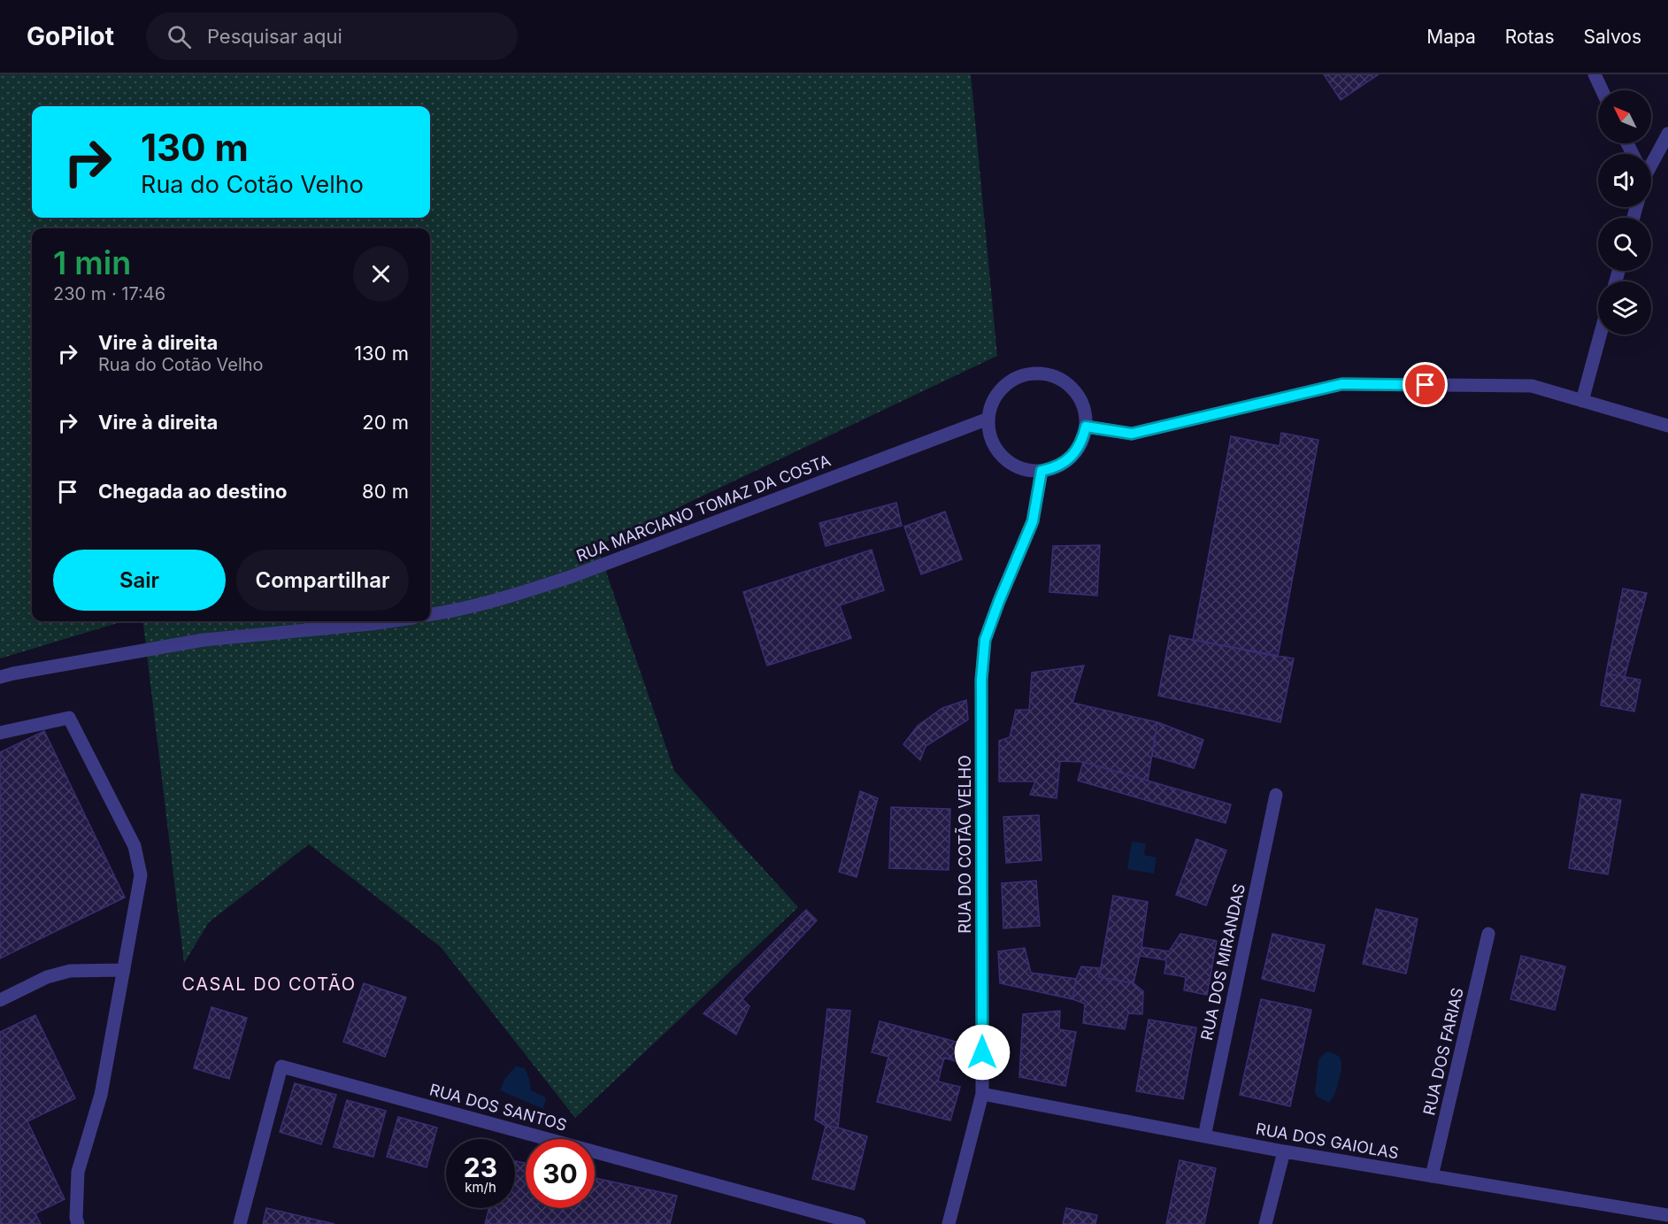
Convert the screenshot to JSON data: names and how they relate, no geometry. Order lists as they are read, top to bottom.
{
  "streets": {
    "street": [
      "RUA MARCIANO TOMAZ DA COSTA",
      "RUA DO COTÃO VELHO",
      "RUA DOS MIRANDAS",
      "RUA DOS FARIAS",
      "RUA DOS SANTOS",
      "RUA DOS GAIOLAS"
    ]
  },
  "crossings": [
    ["RUA MARCIANO TOMAZ DA COSTA", "RUA DO COTÃO VELHO"],
    ["RUA DO COTÃO VELHO", "RUA DOS GAIOLAS"],
    ["RUA DOS MIRANDAS", "RUA DOS GAIOLAS"],
    ["RUA DOS FARIAS", "RUA DOS GAIOLAS"]
  ],
  "districts": ["CASAL DO COTÃO"],
  "north": "top left",
  "page": {
    "header": "GoPilot",
    "search": "Pesquisar aqui",
    "nav": ["Mapa", "Rotas", "Salvos"],
    "turn": ["130 m", "Rua do Cotão Velho"],
    "heading": ["1 min", "230 m · 17:46"],
    "list": [
      {
        "name": "Vire à direita",
        "note": "Rua do Cotão Velho",
        "value": "130 m"
      },
      {
        "name": "Vire à direita",
        "value": "20 m"
      },
      {
        "name": "Chegada ao destino",
        "value": "80 m"
      }
    ],
    "buttons": ["Sair", "Compartilhar"],
    "speed": "23 km/h",
    "limit": "30"
  }
}
